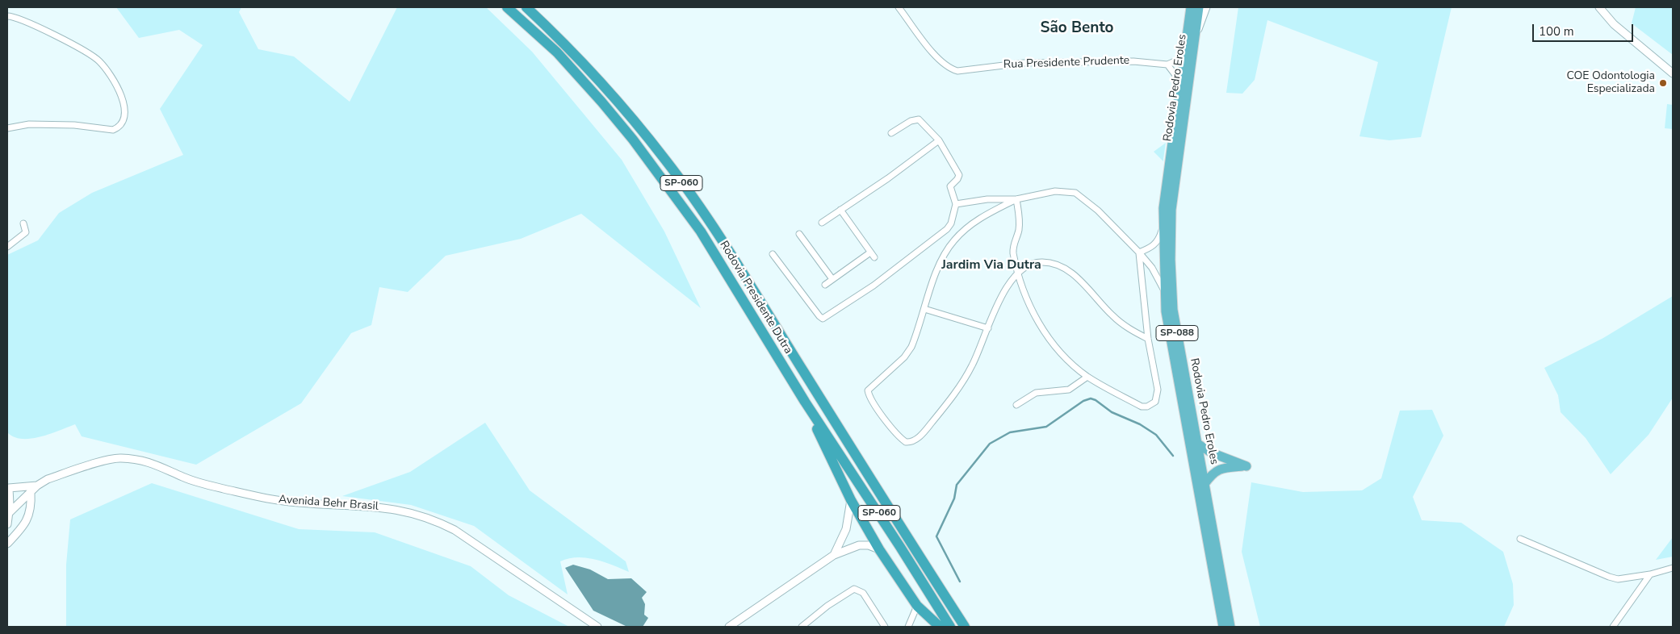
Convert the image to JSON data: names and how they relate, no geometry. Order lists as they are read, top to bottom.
{
  "streets": {
    "highway": [
      "Rodovia Pedro Eroles",
      "SP-060",
      "Rodovia Presidente Dutra",
      "SP-088"
    ],
    "street": ["Rua Presidente Prudente", "Avenida Behr Brasil"]
  },
  "districts": ["São Bento", "Jardim Via Dutra"],
  "places": ["COE Odontologia Especializada"],
  "scale_bar": "100 m"
}
